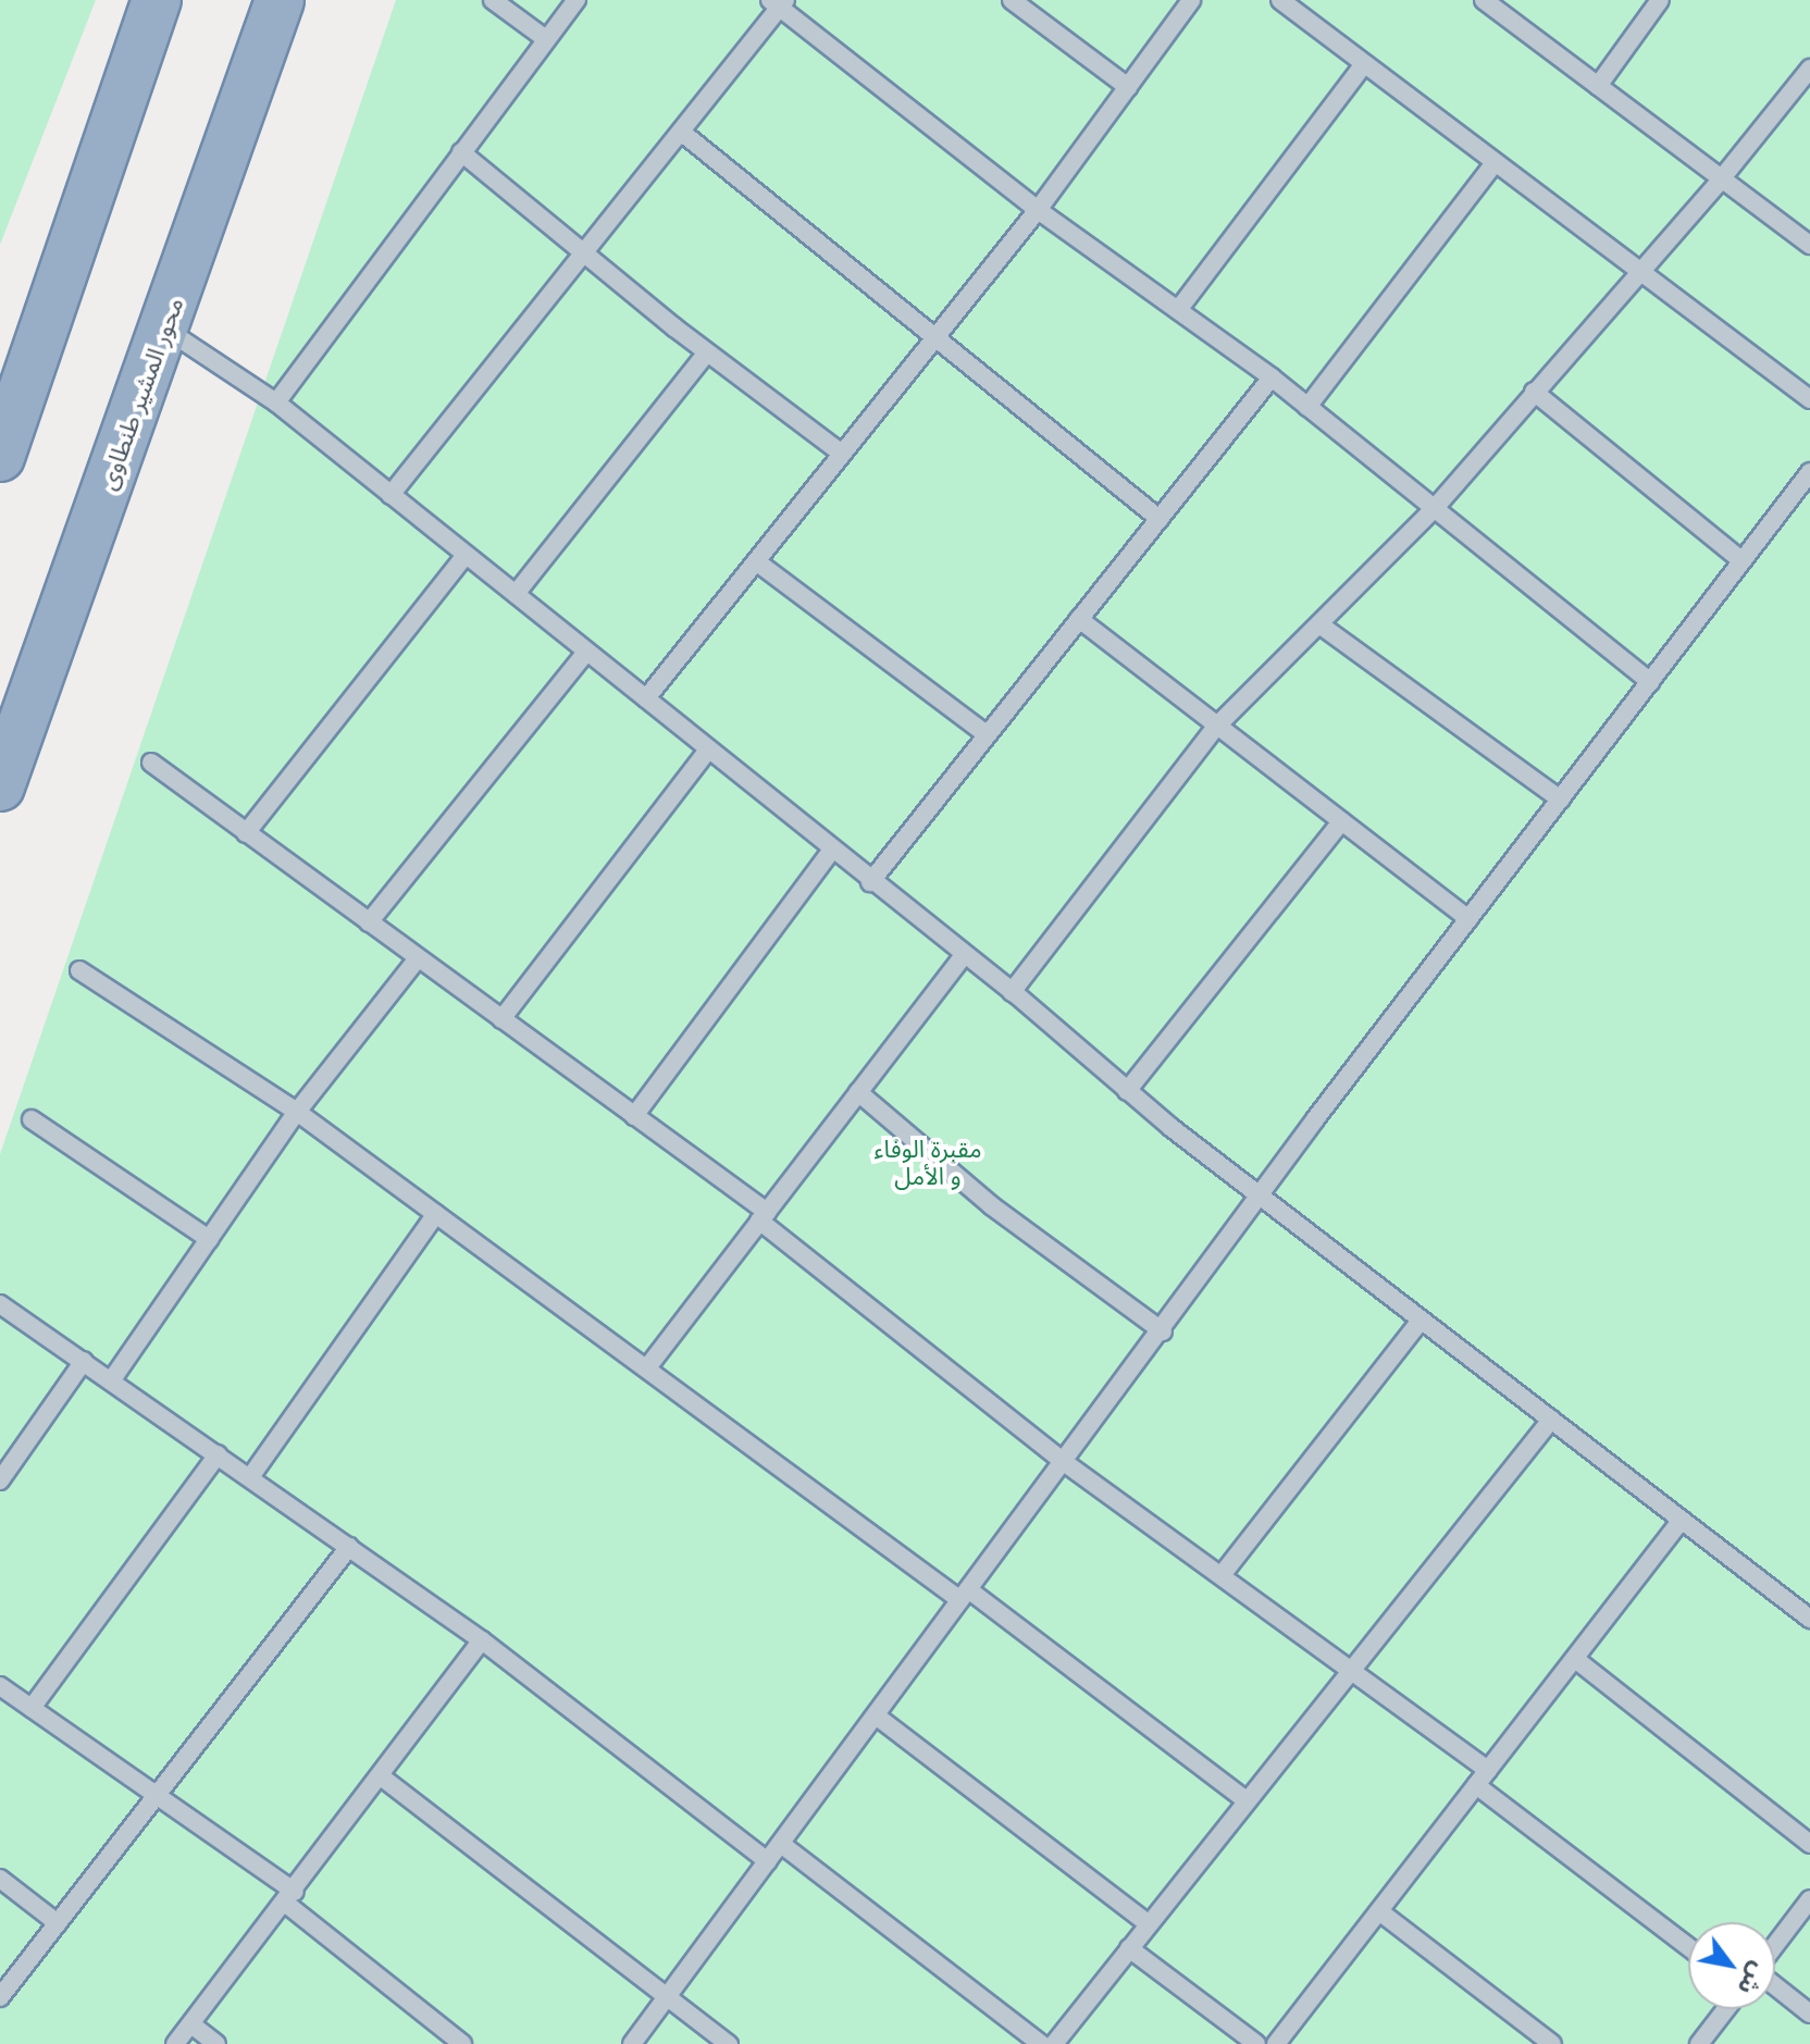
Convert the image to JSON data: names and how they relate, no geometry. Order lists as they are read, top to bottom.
{
  "streets": {
    "highway": ["محور المشير طنطاوى"]
  },
  "parks": ["مقبرة الوفاء و الأمل"],
  "north": "bottom right"
}
